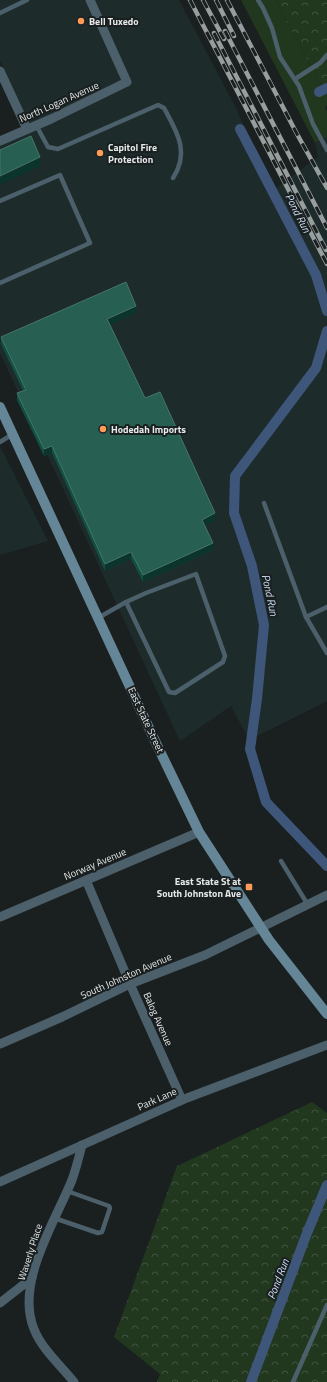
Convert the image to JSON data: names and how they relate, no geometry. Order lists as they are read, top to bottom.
{
  "streets": {
    "street": [
      "North Logan Avenue",
      "East State Street",
      "Norway Avenue",
      "South Johnston Avenue",
      "Balog Avenue",
      "Park Lane",
      "Waverly Place"
    ]
  },
  "crossings": [
    ["East State Street", "Norway Avenue"],
    ["East State Street", "South Johnston Avenue"],
    ["Norway Avenue", "Balog Avenue"],
    ["South Johnston Avenue", "Balog Avenue"],
    ["Balog Avenue", "Park Lane"],
    ["Park Lane", "Waverly Place"]
  ],
  "water": ["Pond Run"],
  "places": {
    "other": ["Bell Tuxedo", "Capitol Fire Protection", "Hodedah Imports"],
    "transit": ["East State St at South Johnston Ave"]
  }
}
